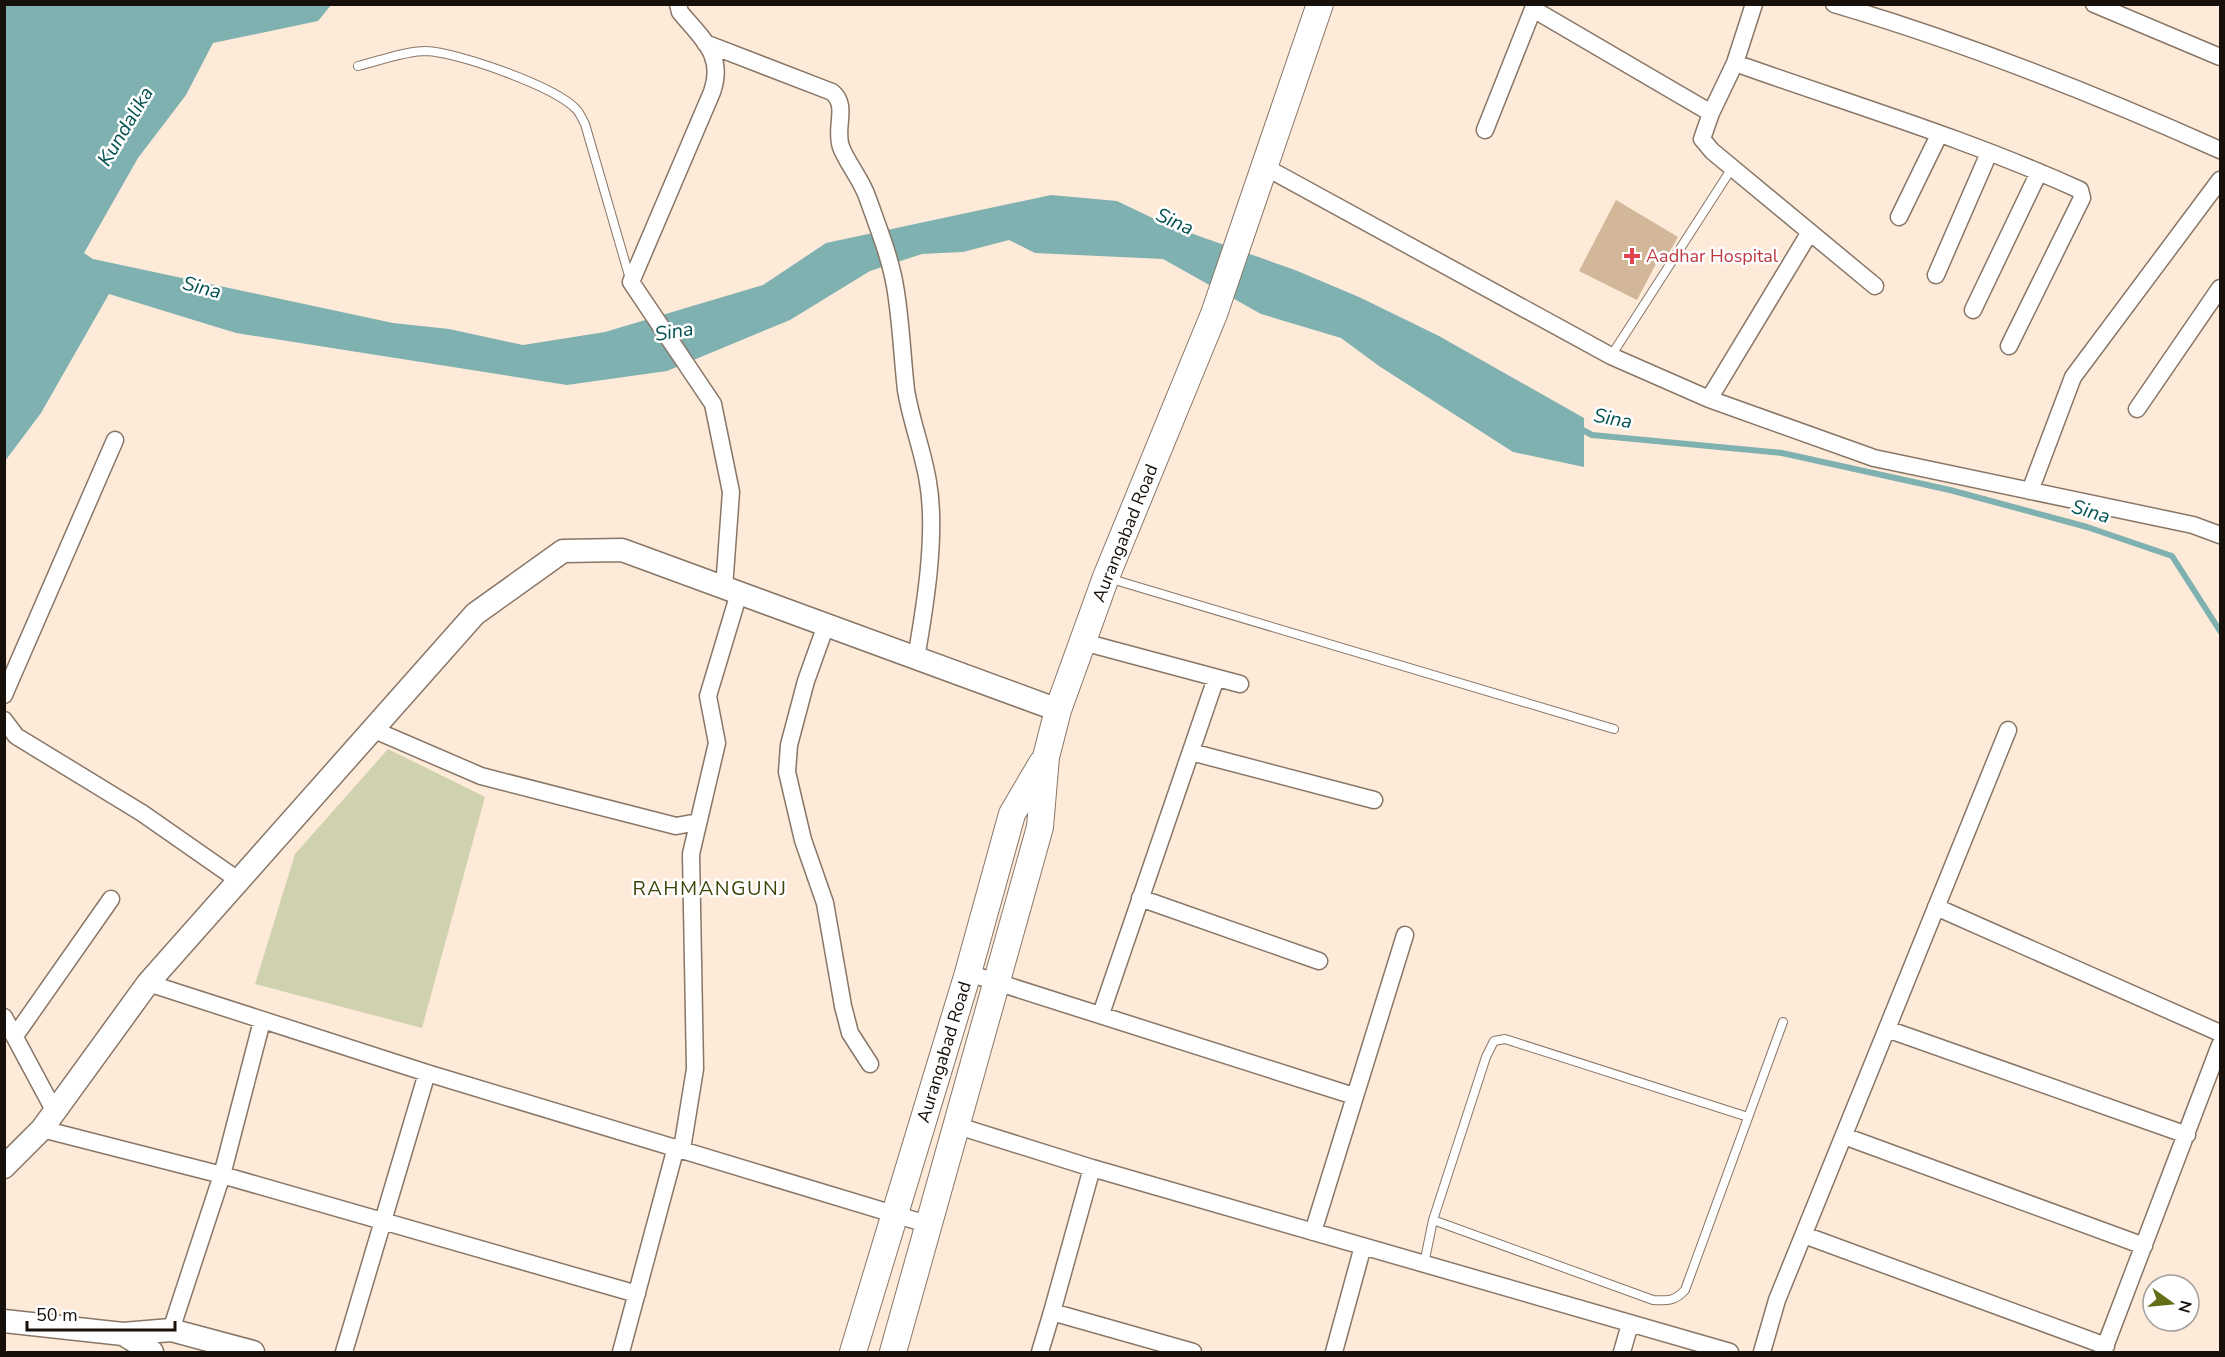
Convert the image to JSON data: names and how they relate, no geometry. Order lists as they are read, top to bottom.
{
  "streets": {
    "main road": ["Aurangabad Road"]
  },
  "districts": ["RAHMANGUNJ"],
  "water": ["Kundalika", "Sina"],
  "places": {
    "health": ["Aadhar Hospital"]
  },
  "scale_bar": "50 m",
  "north": "right"
}
